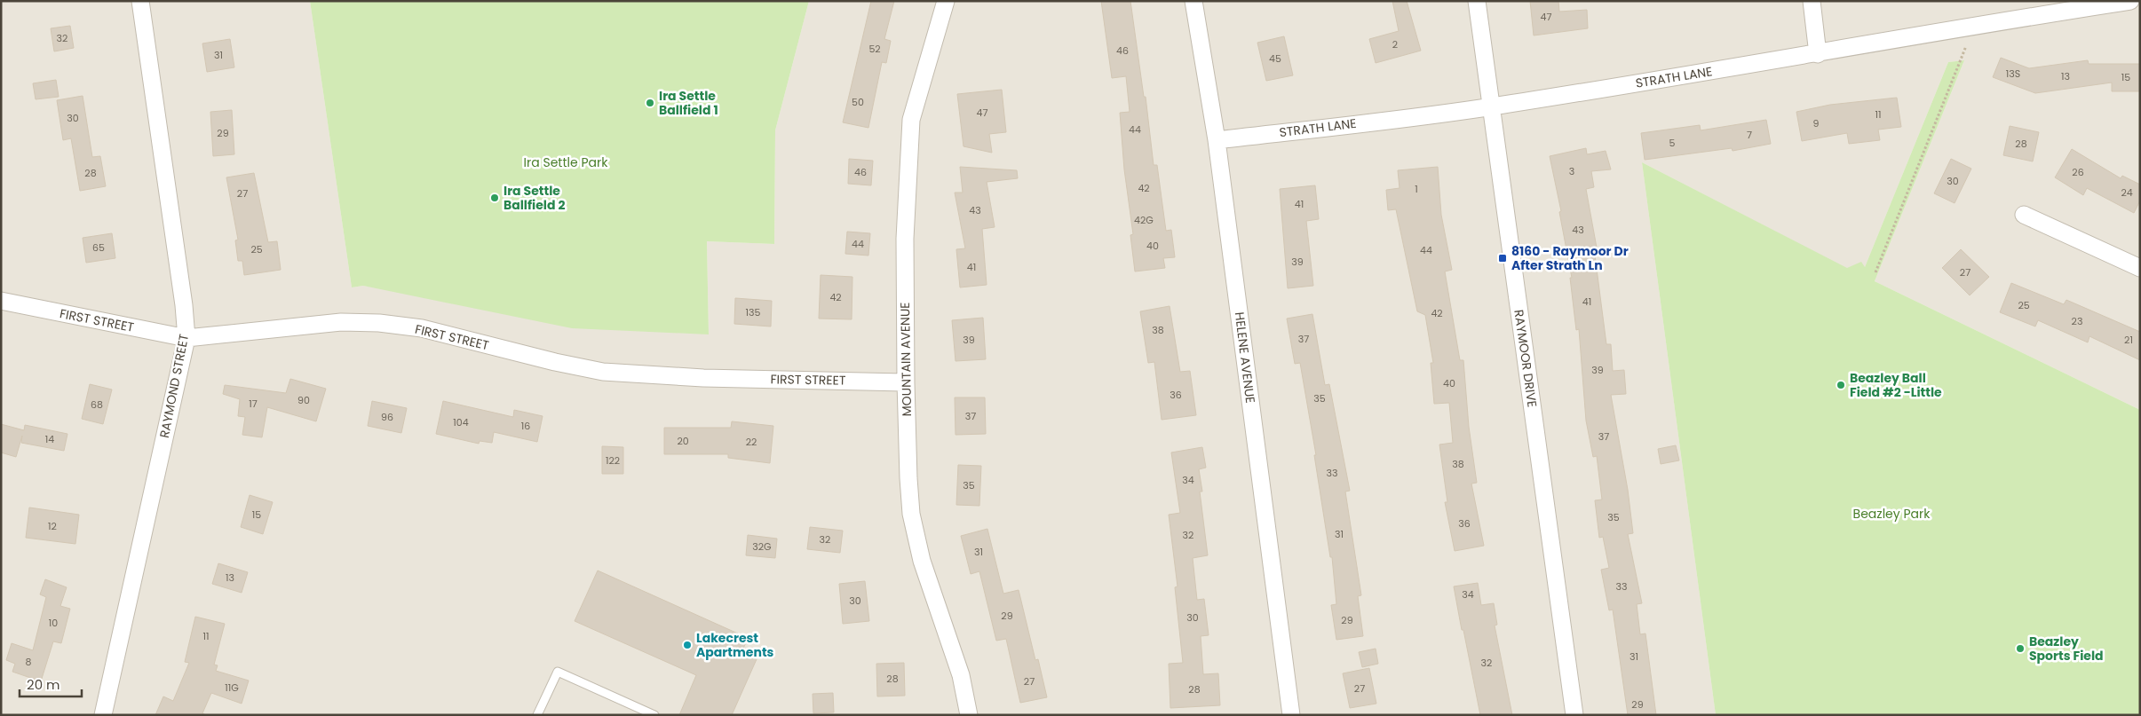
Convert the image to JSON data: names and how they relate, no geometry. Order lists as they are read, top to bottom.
{
  "streets": {
    "street": [
      "STRATH LANE",
      "FIRST STREET",
      "HELENE AVENUE",
      "RAYMOOR DRIVE",
      "MOUNTAIN AVENUE",
      "RAYMOND STREET"
    ]
  },
  "crossings": [
    ["STRATH LANE", "HELENE AVENUE"],
    ["STRATH LANE", "RAYMOOR DRIVE"],
    ["FIRST STREET", "MOUNTAIN AVENUE"],
    ["FIRST STREET", "RAYMOND STREET"]
  ],
  "parks": ["Ira Settle Park", "Beazley Park"],
  "places": {
    "other": [
      "Ira Settle Ballfield 1",
      "Ira Settle Ballfield 2",
      "Beazley Ball Field #2 -Little",
      "Lakecrest Apartments",
      "Beazley Sports Field"
    ],
    "transit": ["8160 - Raymoor Dr After Strath Ln"]
  },
  "house_numbers": [
    "47",
    "32",
    "2",
    "52",
    "46",
    "31",
    "45",
    "13S",
    "13",
    "15",
    "50",
    "47",
    "11",
    "30",
    "9",
    "44",
    "29",
    "7",
    "5",
    "28",
    "3",
    "46",
    "26",
    "28",
    "30",
    "42",
    "1",
    "24",
    "27",
    "41",
    "43",
    "42G",
    "43",
    "44",
    "40",
    "65",
    "25",
    "44",
    "39",
    "41",
    "27",
    "42",
    "41",
    "25",
    "135",
    "42",
    "23",
    "38",
    "37",
    "39",
    "21",
    "39",
    "40",
    "36",
    "35",
    "90",
    "17",
    "68",
    "37",
    "96",
    "104",
    "16",
    "37",
    "14",
    "20",
    "22",
    "122",
    "38",
    "33",
    "34",
    "35",
    "15",
    "35",
    "36",
    "12",
    "31",
    "32",
    "32",
    "32G",
    "31",
    "13",
    "33",
    "34",
    "30",
    "29",
    "30",
    "29",
    "10",
    "11",
    "31",
    "8",
    "32",
    "28",
    "27",
    "11G",
    "27",
    "28",
    "29"
  ],
  "scale_bar": "20 m"
}
